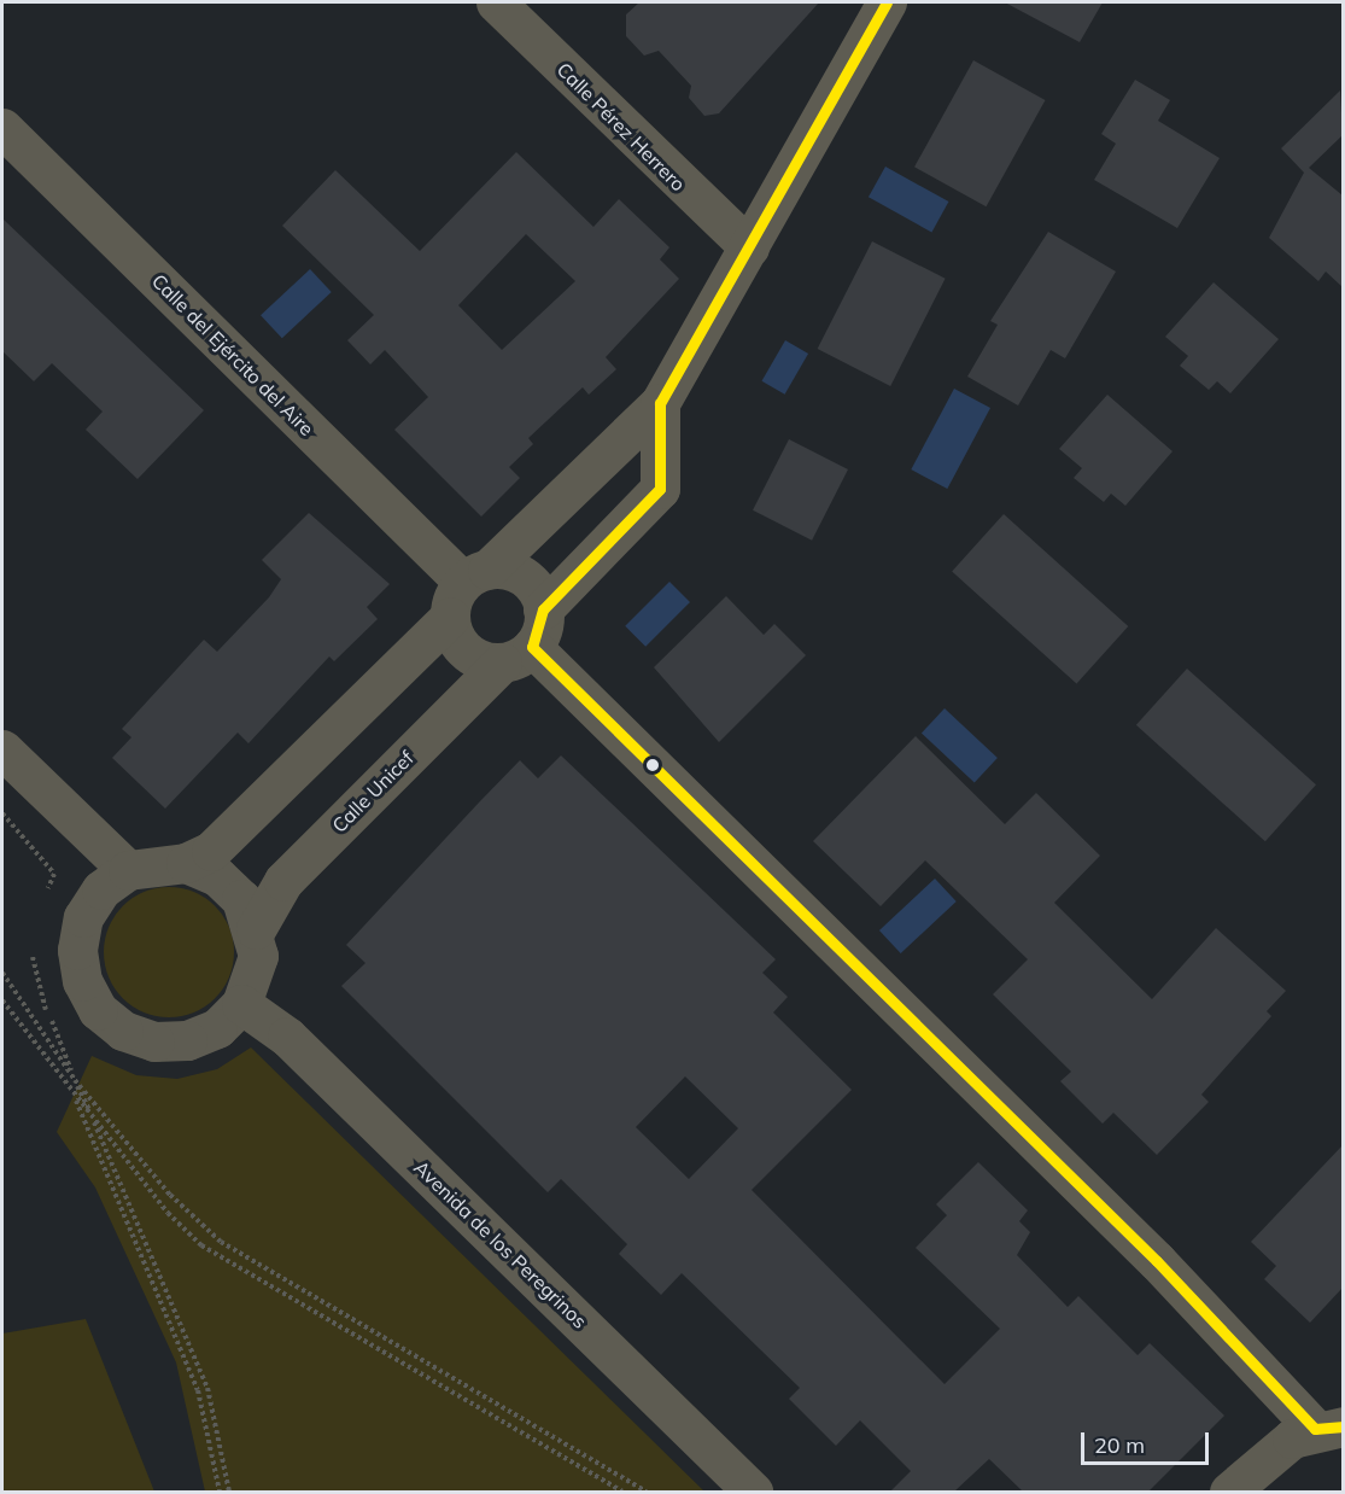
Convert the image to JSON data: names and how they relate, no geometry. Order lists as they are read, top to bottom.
{
  "streets": {
    "street": [
      "Calle Pérez Herrero",
      "Calle del Ejército del Aire",
      "Calle Unicef",
      "Avenida de los Peregrinos"
    ]
  },
  "crossings": [
    ["Calle del Ejército del Aire", "Calle Unicef"],
    ["Calle Unicef", "Avenida de los Peregrinos"]
  ],
  "scale_bar": "20 m"
}
